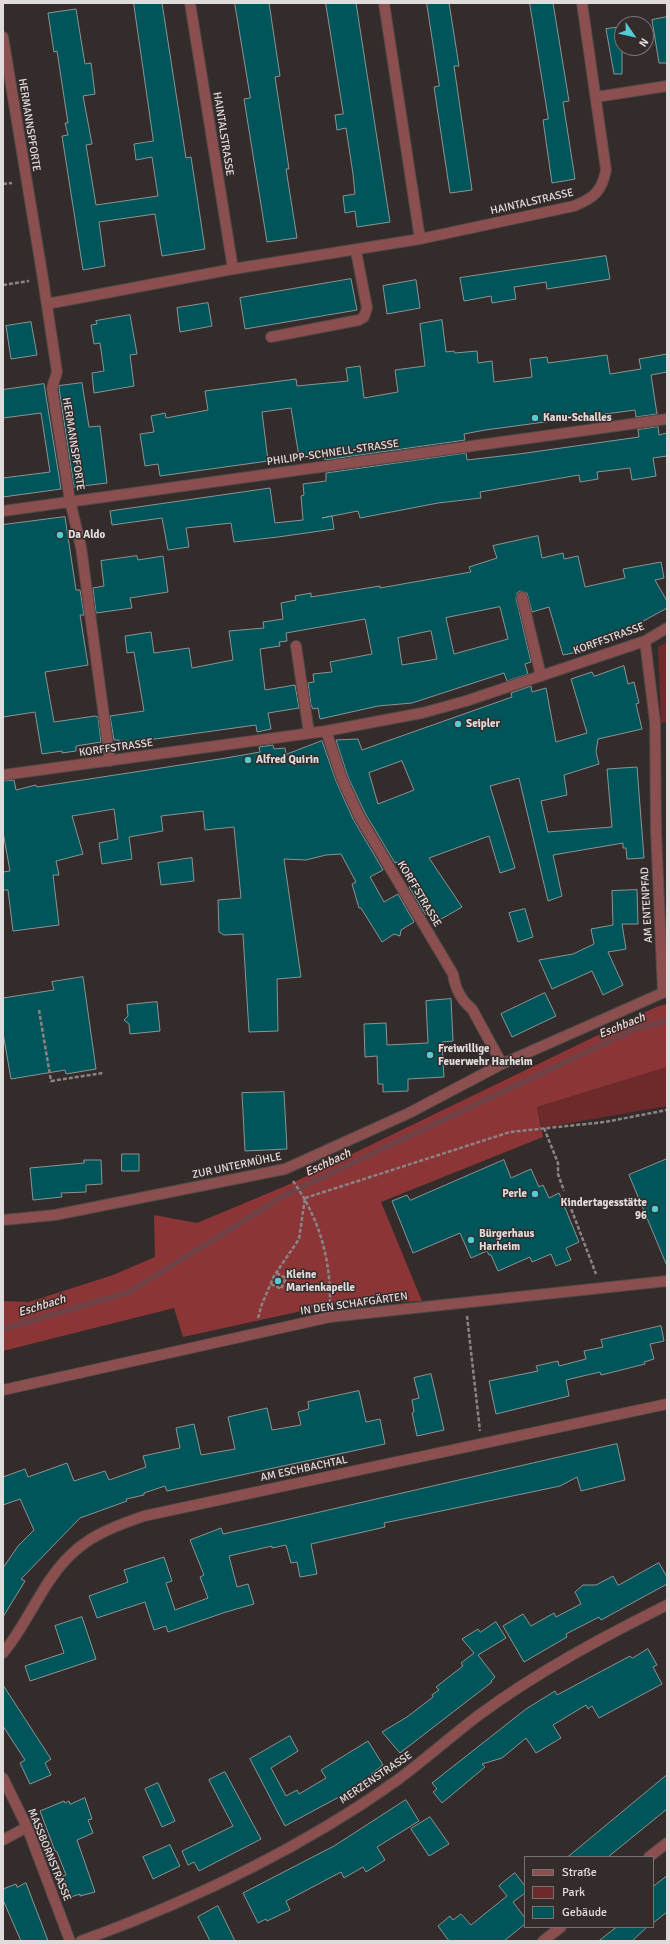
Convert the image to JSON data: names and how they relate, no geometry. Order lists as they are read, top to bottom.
{
  "streets": {
    "street": [
      "HERMANNSPFORTE",
      "HAINTALSTRASSE",
      "PHILIPP-SCHNELL-STRASSE",
      "KORFFSTRASSE",
      "AM ENTENPFAD",
      "ZUR UNTERMÜHLE",
      "IN DEN SCHAFGÄRTEN",
      "AM ESCHBACHTAL",
      "MERZENSTRASSE",
      "MASSBORNSTRASSE"
    ]
  },
  "crossings": [
    ["HERMANNSPFORTE", "HAINTALSTRASSE"],
    ["HERMANNSPFORTE", "PHILIPP-SCHNELL-STRASSE"],
    ["HERMANNSPFORTE", "KORFFSTRASSE"],
    ["KORFFSTRASSE", "AM ENTENPFAD"],
    ["KORFFSTRASSE", "ZUR UNTERMÜHLE"],
    ["AM ENTENPFAD", "ZUR UNTERMÜHLE"]
  ],
  "water": ["Eschbach"],
  "places": [
    "Kanu-Schalles",
    "Da Aldo",
    "Seipler",
    "Alfred Quirin",
    "Freiwillige Feuerwehr Harheim",
    "Perle",
    "Kindertagesstätte 96",
    "Bürgerhaus Harheim",
    "Kleine Marienkapelle"
  ],
  "legend": ["Straße", "Park", "Gebäude"],
  "north": "bottom right"
}
